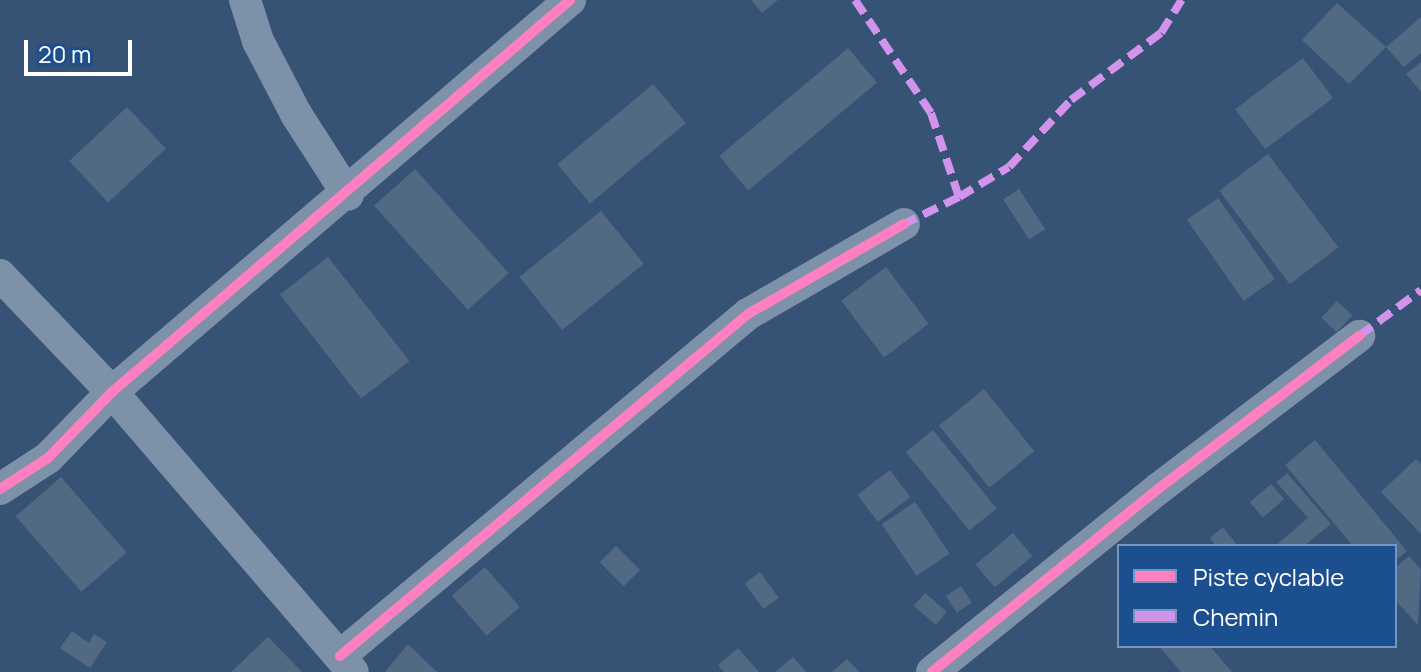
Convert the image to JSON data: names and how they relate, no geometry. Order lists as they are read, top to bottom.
{
  "legend": ["Piste cyclable", "Chemin"],
  "scale_bar": "20 m"
}
